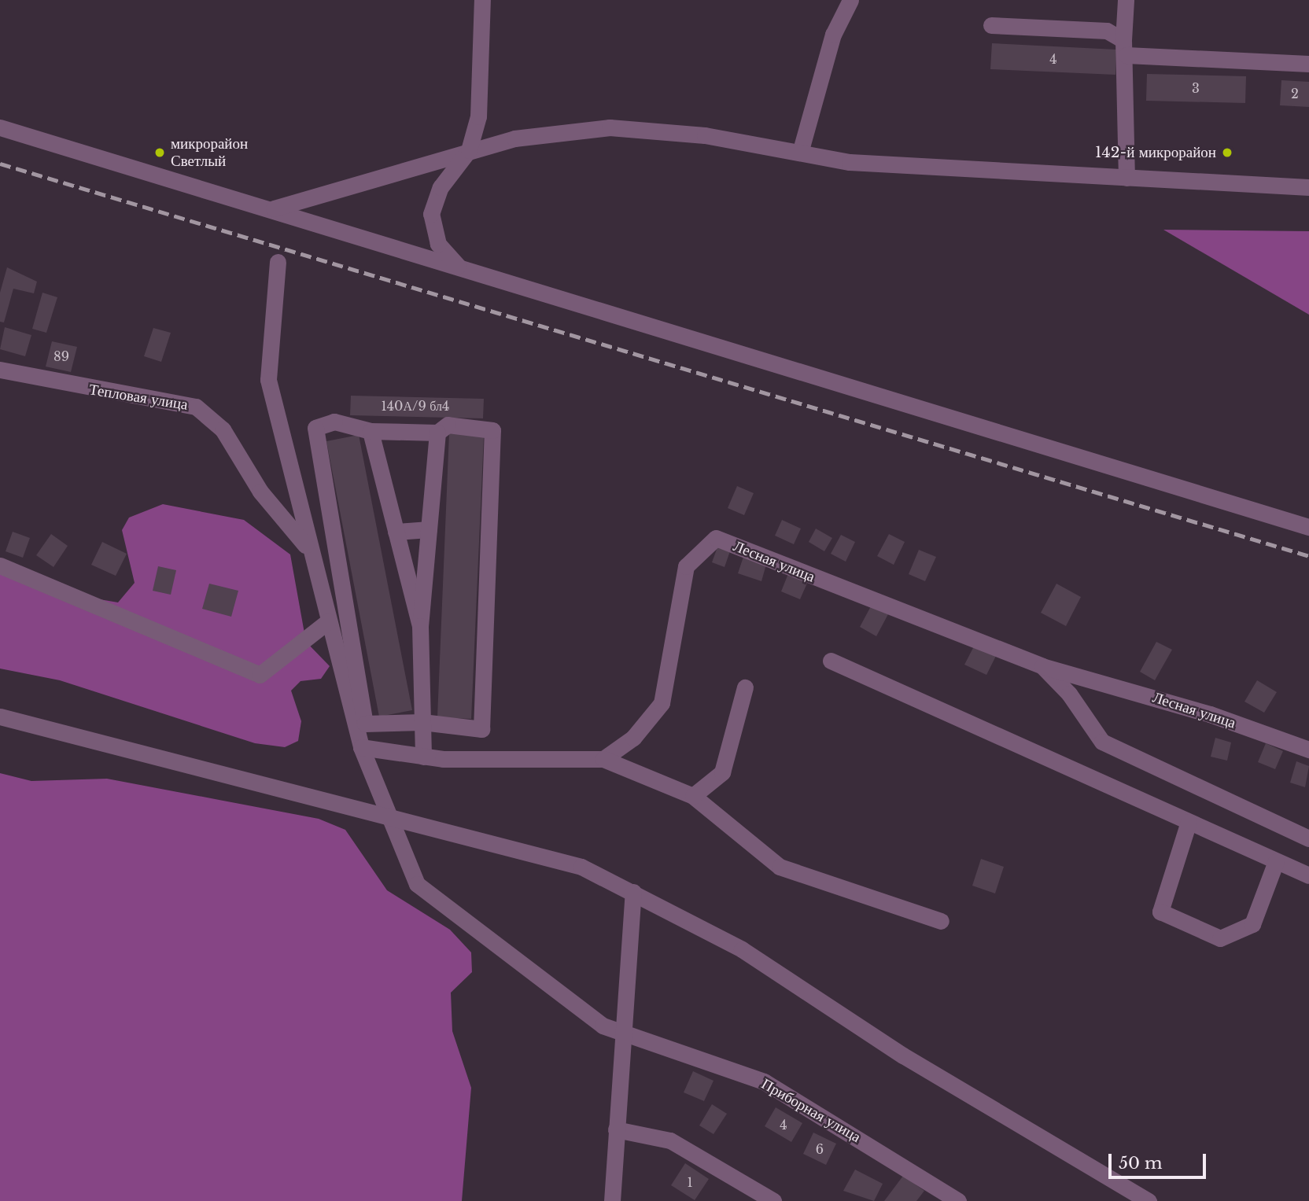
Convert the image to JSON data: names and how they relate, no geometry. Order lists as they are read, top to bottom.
{
  "streets": {
    "street": ["Тепловая улица", "Лесная улица", "Приборная улица"]
  },
  "crossings": [
    ["Тепловая улица", "Приборная улица"]
  ],
  "places": ["микрорайон Светлый", "142-й микрорайон"],
  "house_numbers": [
    "4",
    "3",
    "2",
    "89",
    "140А/9 бл4",
    "4",
    "6",
    "1"
  ],
  "scale_bar": "50 m"
}
